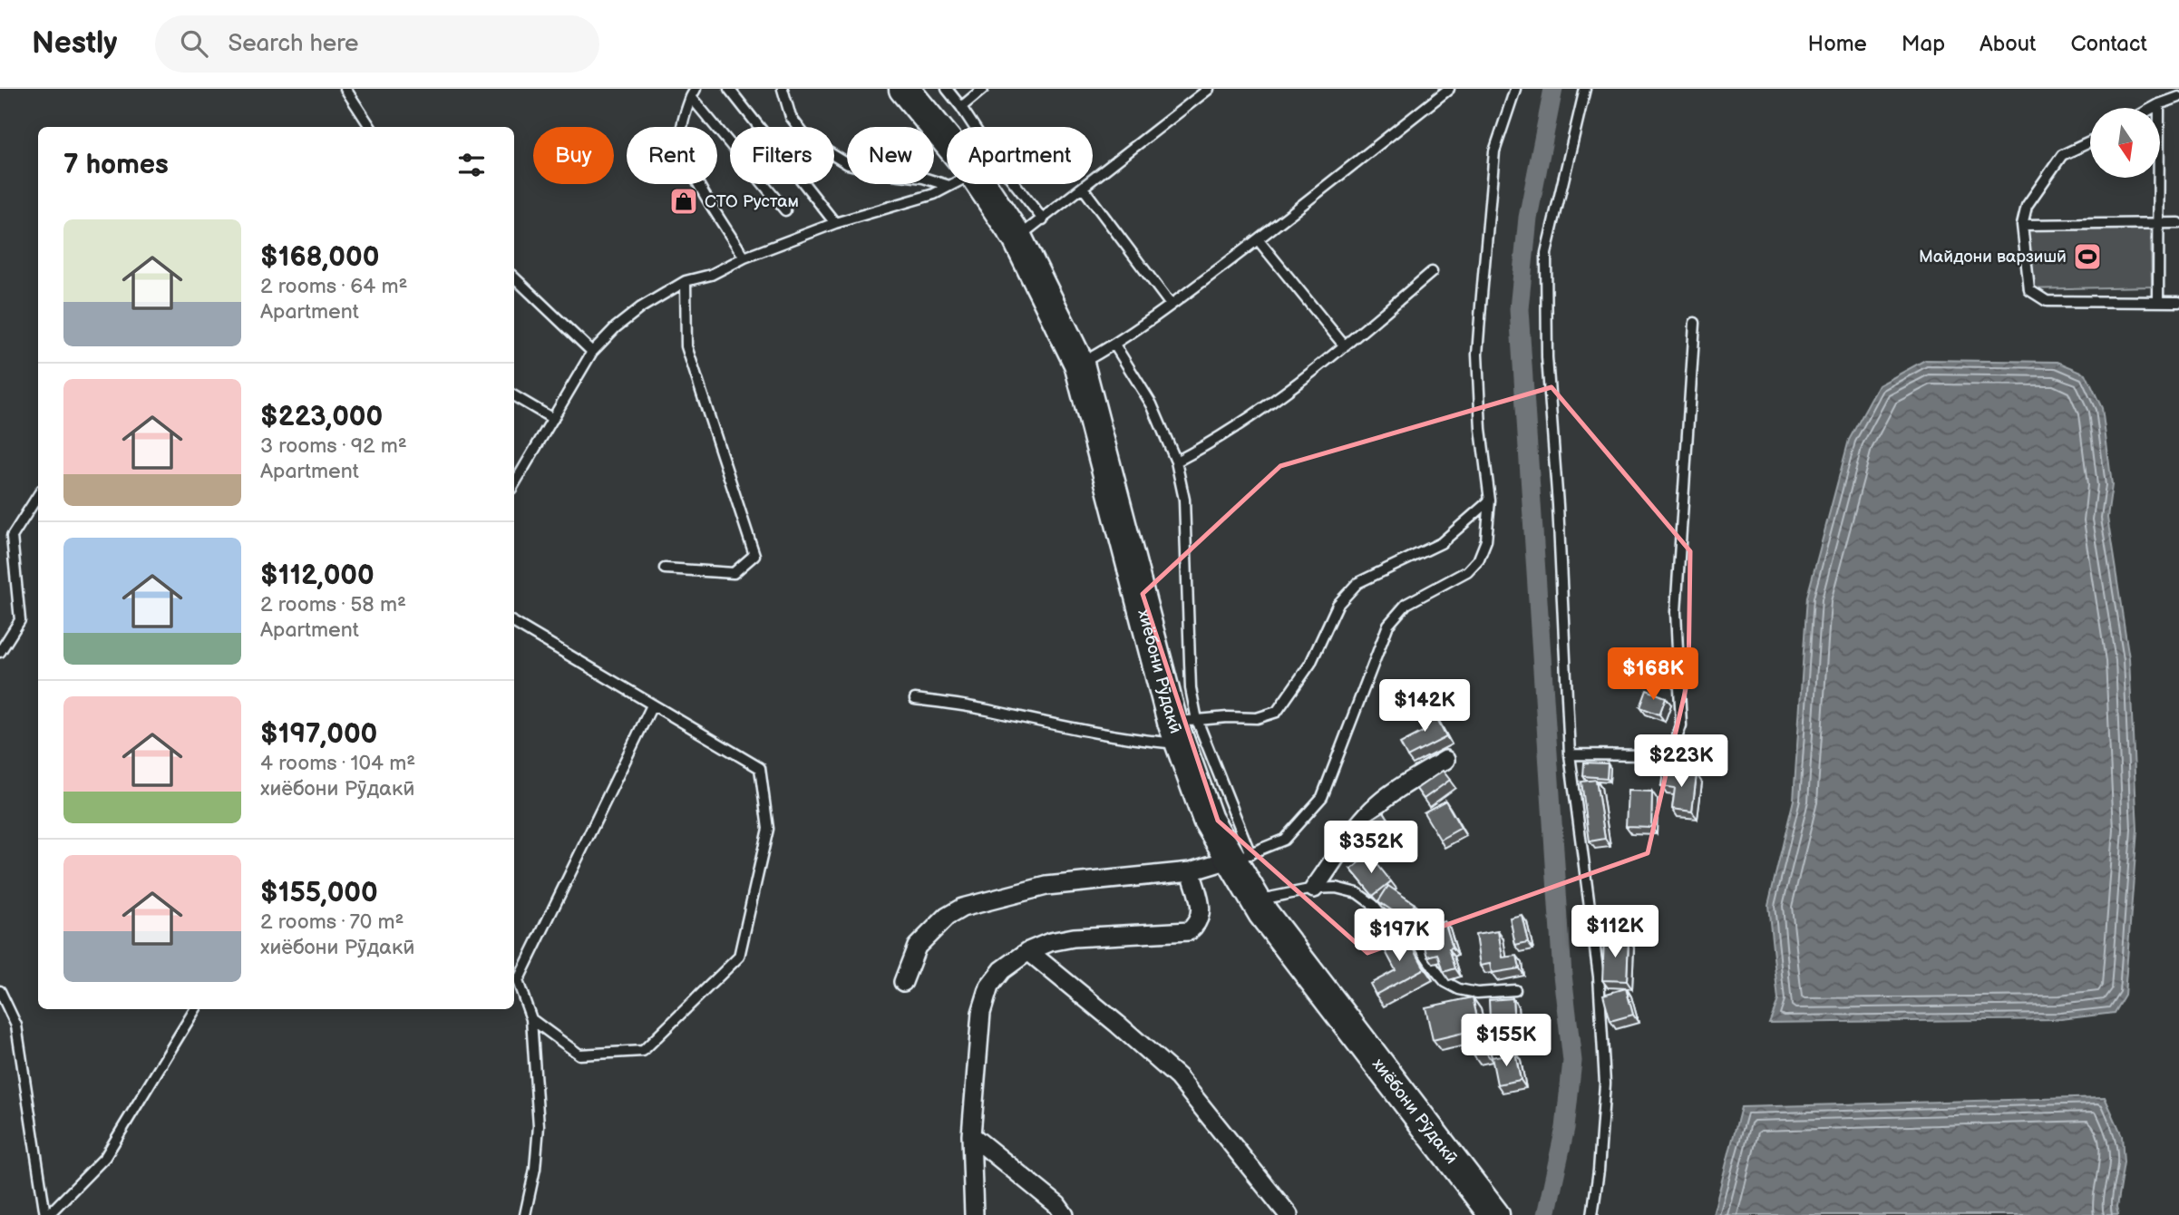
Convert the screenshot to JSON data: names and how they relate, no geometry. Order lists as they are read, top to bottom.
{
  "streets": {
    "highway": ["хиёбони Рӯдакӣ"]
  },
  "places": {
    "shop": ["СТО Рустам"],
    "sports": ["Майдони варзишӣ"]
  },
  "north": "bottom",
  "page": {
    "header": "Nestly",
    "search": "Search here",
    "nav": [
      "Home",
      "Map",
      "About",
      "Contact"
    ],
    "chip": [
      "Buy",
      "Rent",
      "Filters",
      "New",
      "Apartment"
    ],
    "heading": "7 homes",
    "list": [
      {
        "name": "$168,000",
        "note": "2 rooms · 64 m² · Apartment"
      },
      {
        "name": "$223,000",
        "note": "3 rooms · 92 m² · Apartment"
      },
      {
        "name": "$112,000",
        "note": "2 rooms · 58 m² · Apartment"
      },
      {
        "name": "$197,000",
        "note": "4 rooms · 104 m² · хиёбони Рӯдакӣ"
      },
      {
        "name": "$155,000",
        "note": "2 rooms · 70 m² · хиёбони Рӯдакӣ"
      }
    ],
    "price": [
      "$168K",
      "$142K",
      "$223K",
      "$352K",
      "$112K",
      "$197K",
      "$155K"
    ]
  }
}
